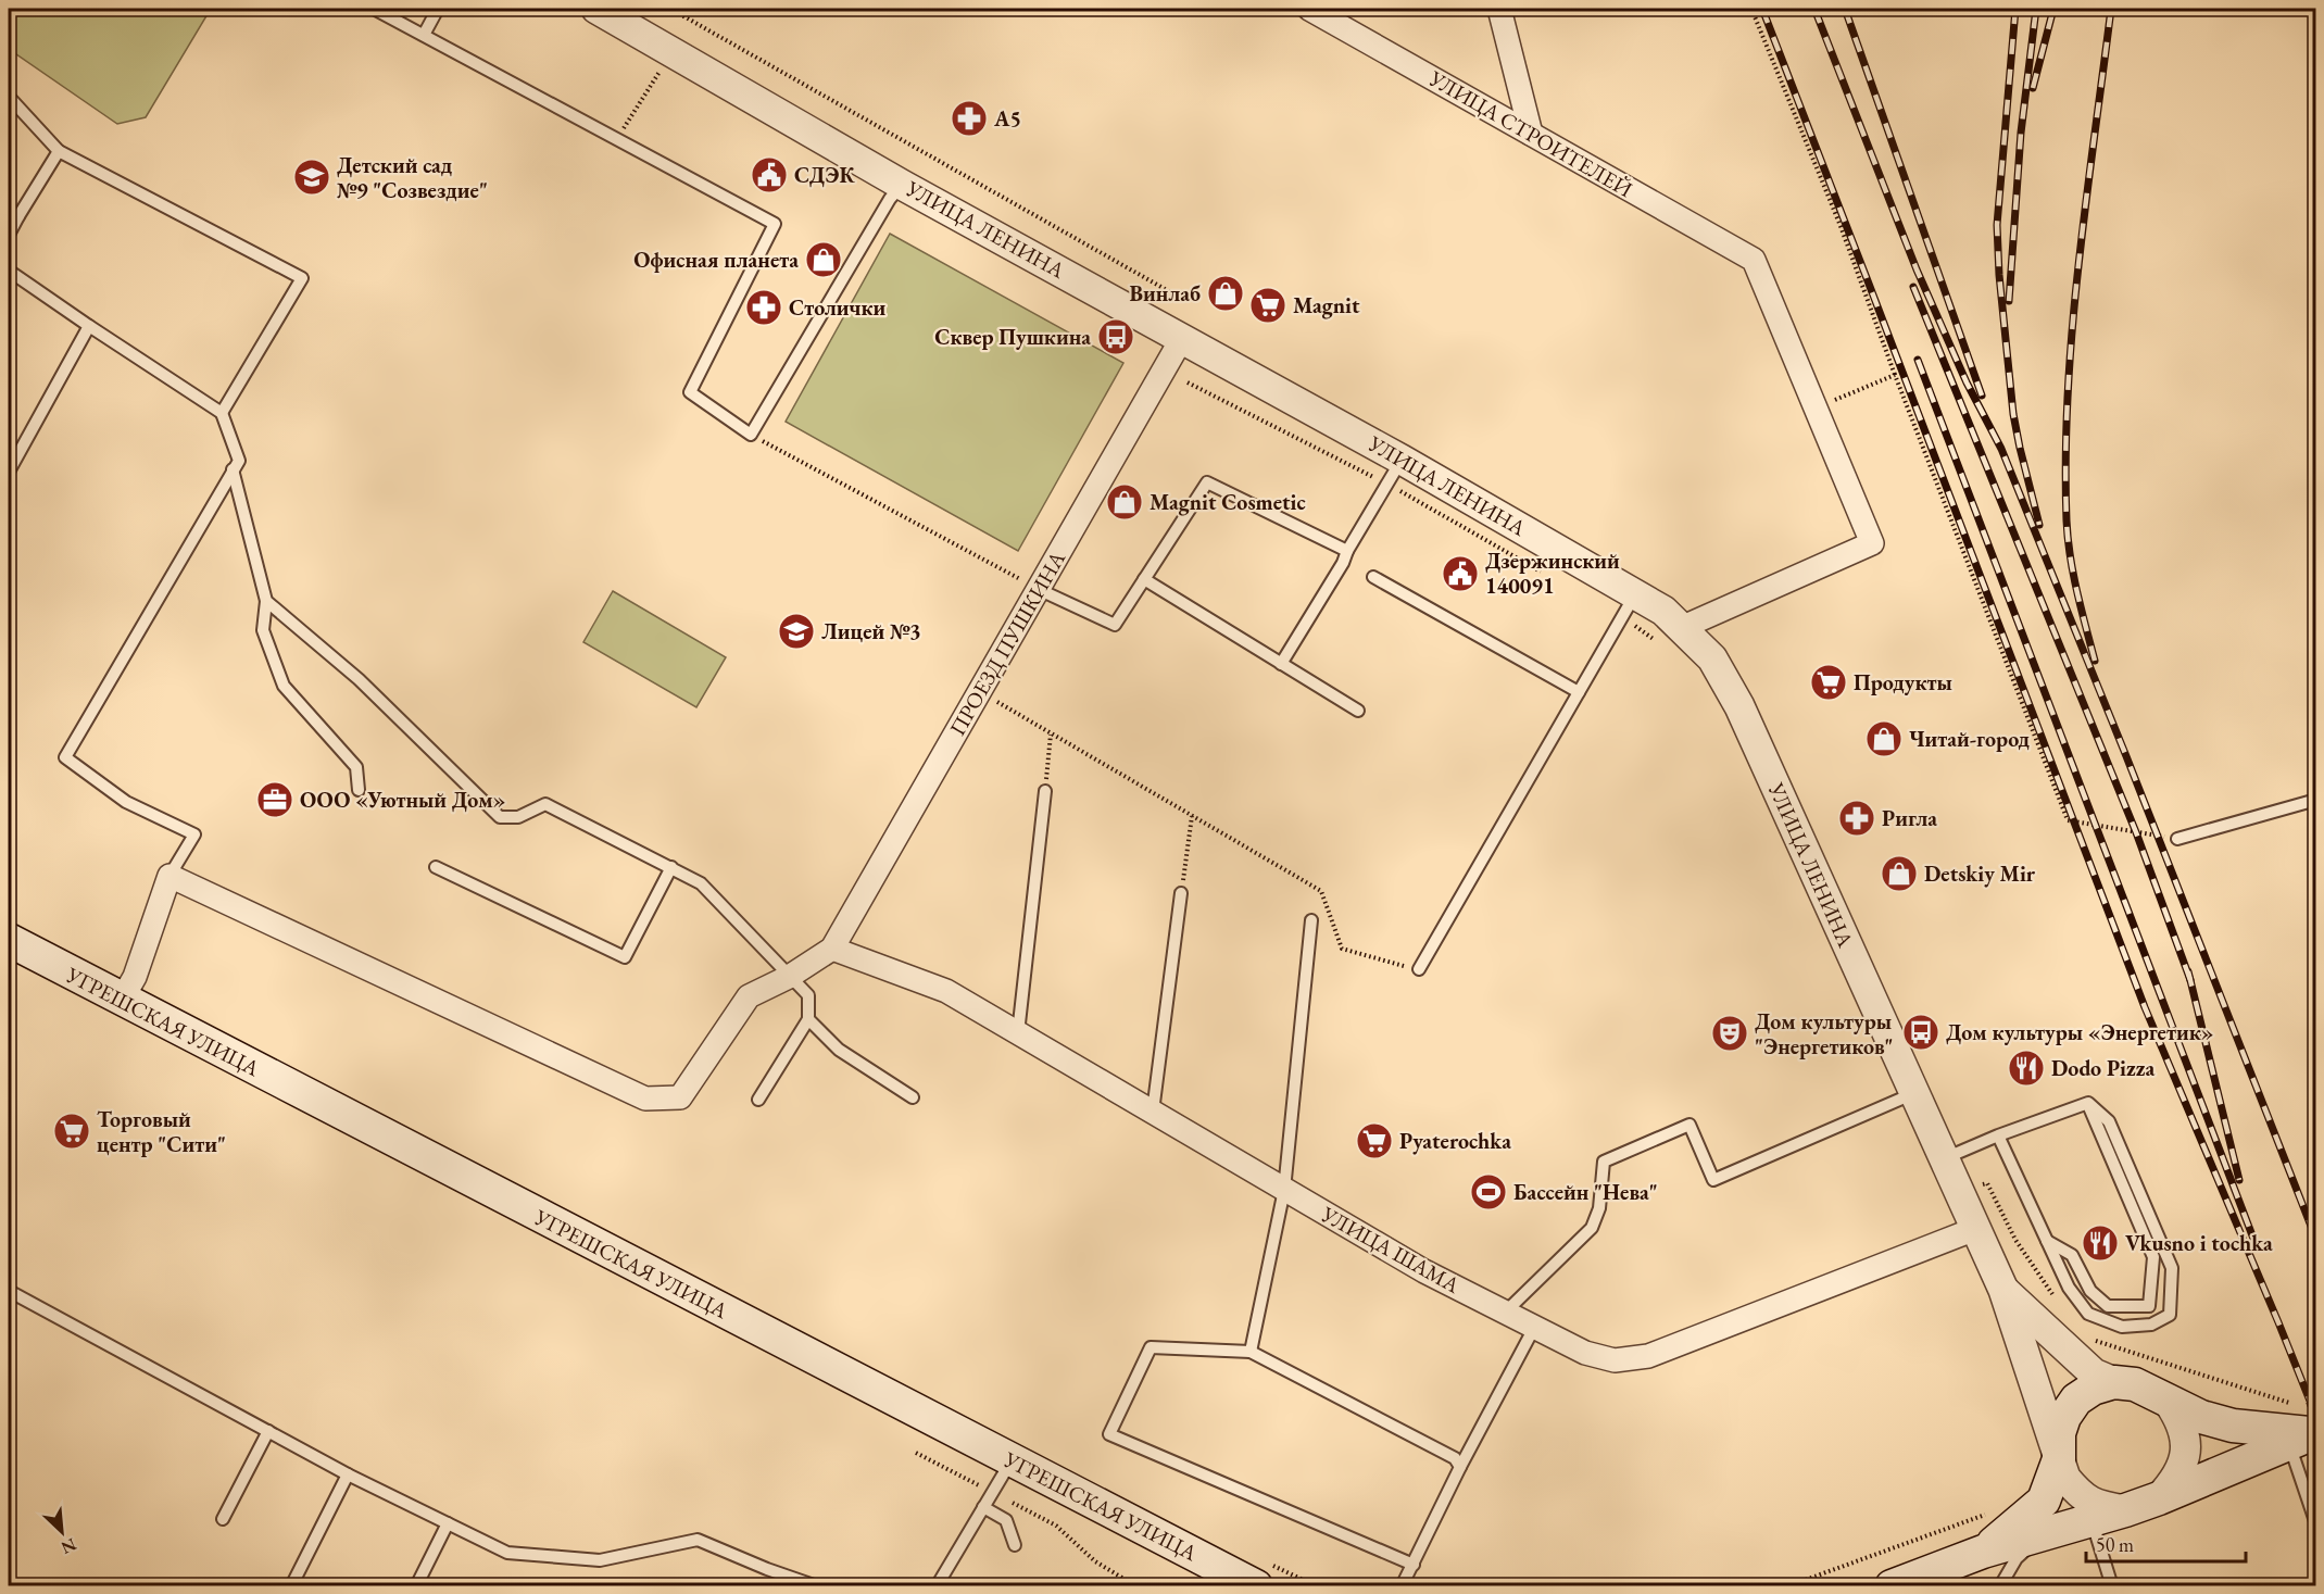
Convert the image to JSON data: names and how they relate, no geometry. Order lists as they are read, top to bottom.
{
  "streets": {
    "main road": ["УЛИЦА ЛЕНИНА", "УГРЕШСКАЯ УЛИЦА"],
    "street": ["УЛИЦА СТРОИТЕЛЕЙ", "ПРОЕЗД ПУШКИНА", "УЛИЦА ШАМА"]
  },
  "crossings": [
    ["УЛИЦА ЛЕНИНА", "ПРОЕЗД ПУШКИНА"],
    ["УЛИЦА ЛЕНИНА", "УЛИЦА ШАМА"],
    ["ПРОЕЗД ПУШКИНА", "УЛИЦА ШАМА"]
  ],
  "places": {
    "pharmacy": ["А5", "Столички", "Ригла"],
    "public building": ["СДЭК", "Дзержинский 140091"],
    "school or university": ["Детский сад №9 \"Созвездие\"", "Лицей №3"],
    "shop": [
      "Офисная планета",
      "Винлаб",
      "Magnit Cosmetic",
      "Читай-город",
      "Detskiy Mir"
    ],
    "supermarket": [
      "Magnit",
      "Продукты",
      "Торговый центр \"Сити\"",
      "Pyaterochka"
    ],
    "bus stop": ["Сквер Пушкина", "Дом культуры «Энергетик»"],
    "office": ["ООО «Уютный Дом»"],
    "theatre": ["Дом культуры \"Энергетиков\""],
    "restaurant": ["Dodo Pizza", "Vkusno i tochka"],
    "sports": ["Бассейн \"Нева\""]
  },
  "scale_bar": "50 m",
  "north": "bottom right"
}
